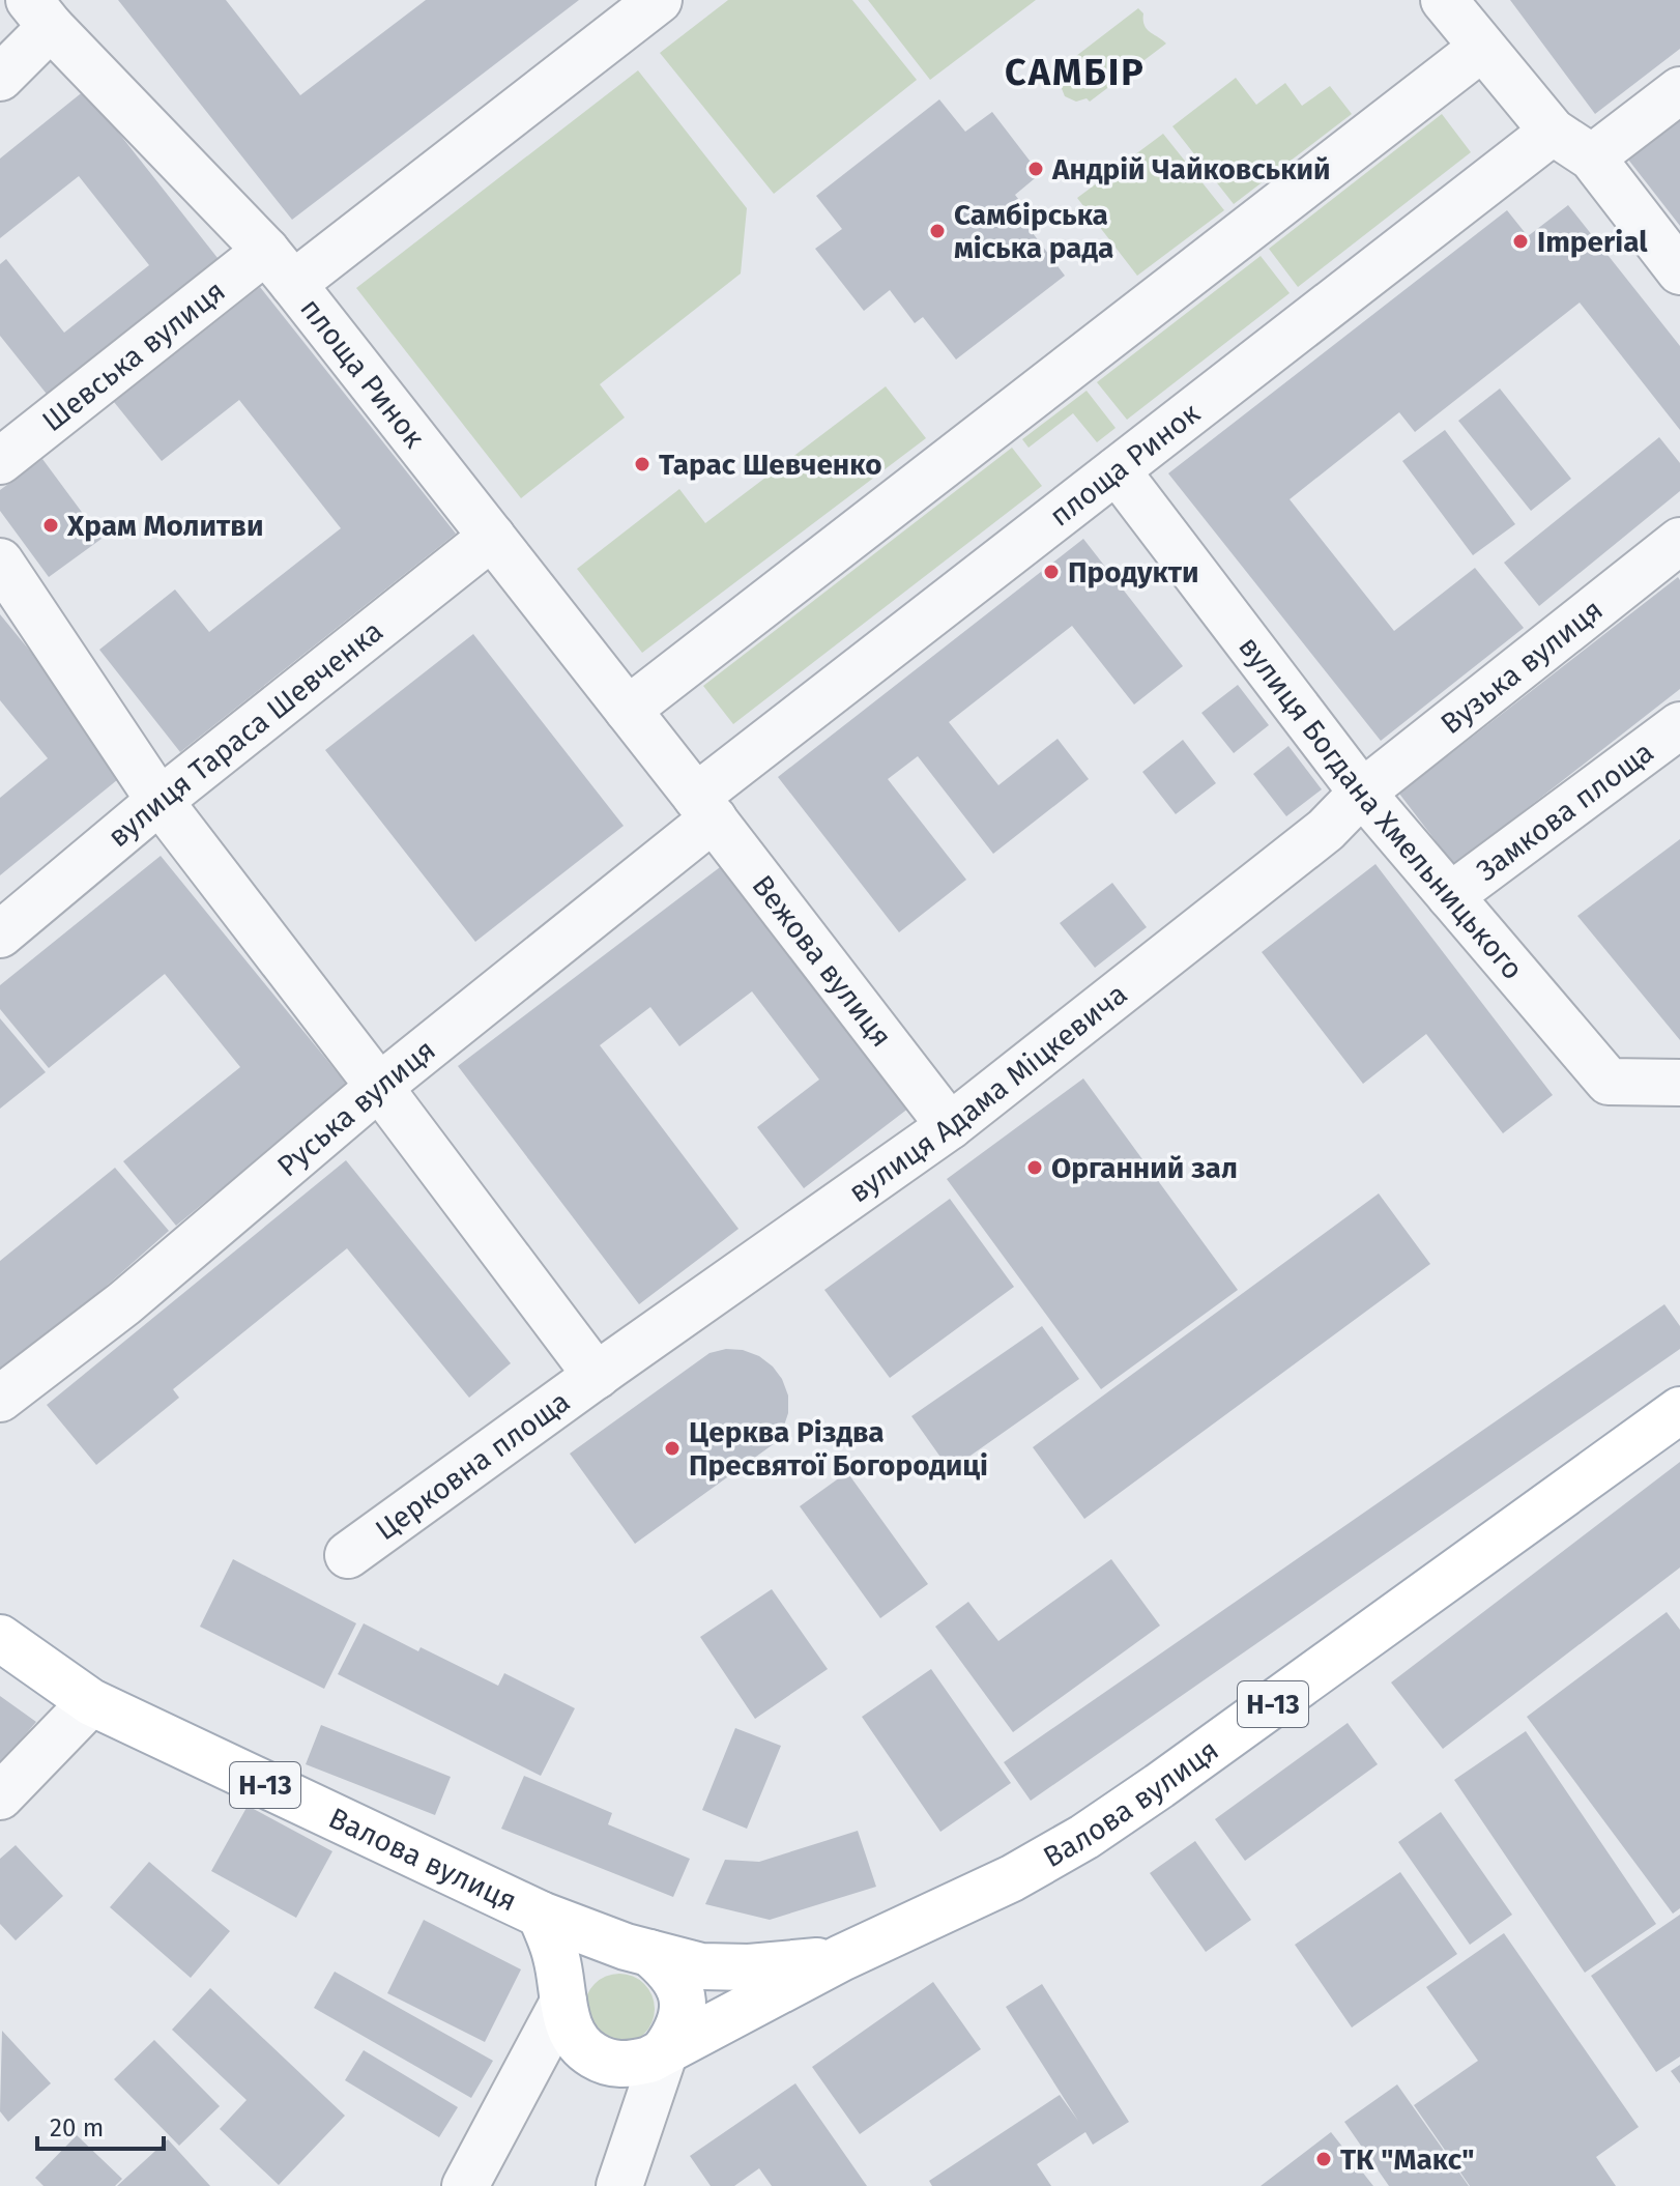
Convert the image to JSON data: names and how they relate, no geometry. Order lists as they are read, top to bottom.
{
  "streets": {
    "main road": ["Н-13", "Валова вулиця"],
    "street": [
      "Шевська вулиця",
      "площа Ринок",
      "Вузька вулиця",
      "вулиця Тараса Шевченка",
      "вулиця Богдана Хмельницького",
      "Замкова площа",
      "Вежова вулиця",
      "вулиця Адама Міцкевича",
      "Руська вулиця",
      "Церковна площа"
    ]
  },
  "crossings": [
    ["Шевська вулиця", "площа Ринок"],
    ["площа Ринок", "вулиця Тараса Шевченка"],
    ["площа Ринок", "вулиця Богдана Хмельницького"],
    ["площа Ринок", "Вежова вулиця"],
    ["площа Ринок", "Руська вулиця"],
    ["Вузька вулиця", "вулиця Богдана Хмельницького"],
    ["Вузька вулиця", "вулиця Адама Міцкевича"],
    ["вулиця Богдана Хмельницького", "Замкова площа"],
    ["вулиця Богдана Хмельницького", "вулиця Адама Міцкевича"],
    ["Вежова вулиця", "вулиця Адама Міцкевича"],
    ["Вежова вулиця", "Руська вулиця"],
    ["вулиця Адама Міцкевича", "Церковна площа"]
  ],
  "districts": ["САМБІР"],
  "places": [
    "Андрій Чайковський",
    "Самбірська міська рада",
    "Imperial",
    "Тарас Шевченко",
    "Храм Молитви",
    "Продукти",
    "Органний зал",
    "Церква Різдва Пресвятої Богородиці",
    "ТК \"Макс\""
  ],
  "scale_bar": "20 m"
}
